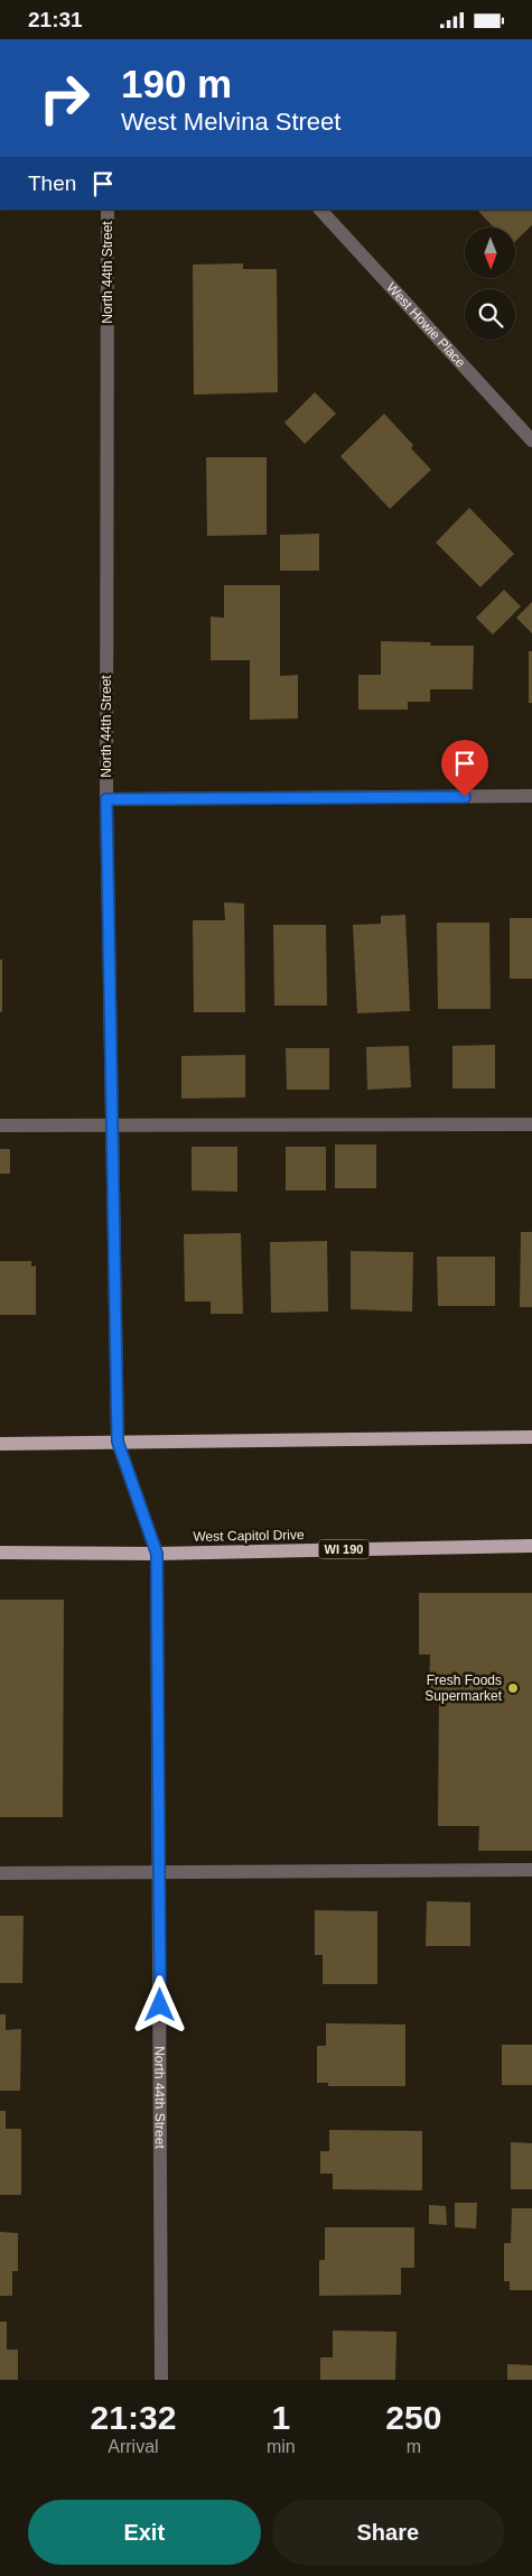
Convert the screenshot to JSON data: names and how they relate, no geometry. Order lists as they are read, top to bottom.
{
  "streets": {
    "main road": ["West Capitol Drive", "WI 190"],
    "street": ["North 44th Street", "West Howie Place"]
  },
  "crossings": [
    ["North 44th Street", "West Capitol Drive"]
  ],
  "places": ["Fresh Foods Supermarket"],
  "north": "bottom",
  "page": {
    "status": "21:31",
    "turn": ["190 m", "West Melvina Street"],
    "then": "Then",
    "eta": [
      "21:32",
      "Arrival",
      "1",
      "min",
      "250",
      "m"
    ],
    "buttons": ["Exit", "Share"]
  }
}
